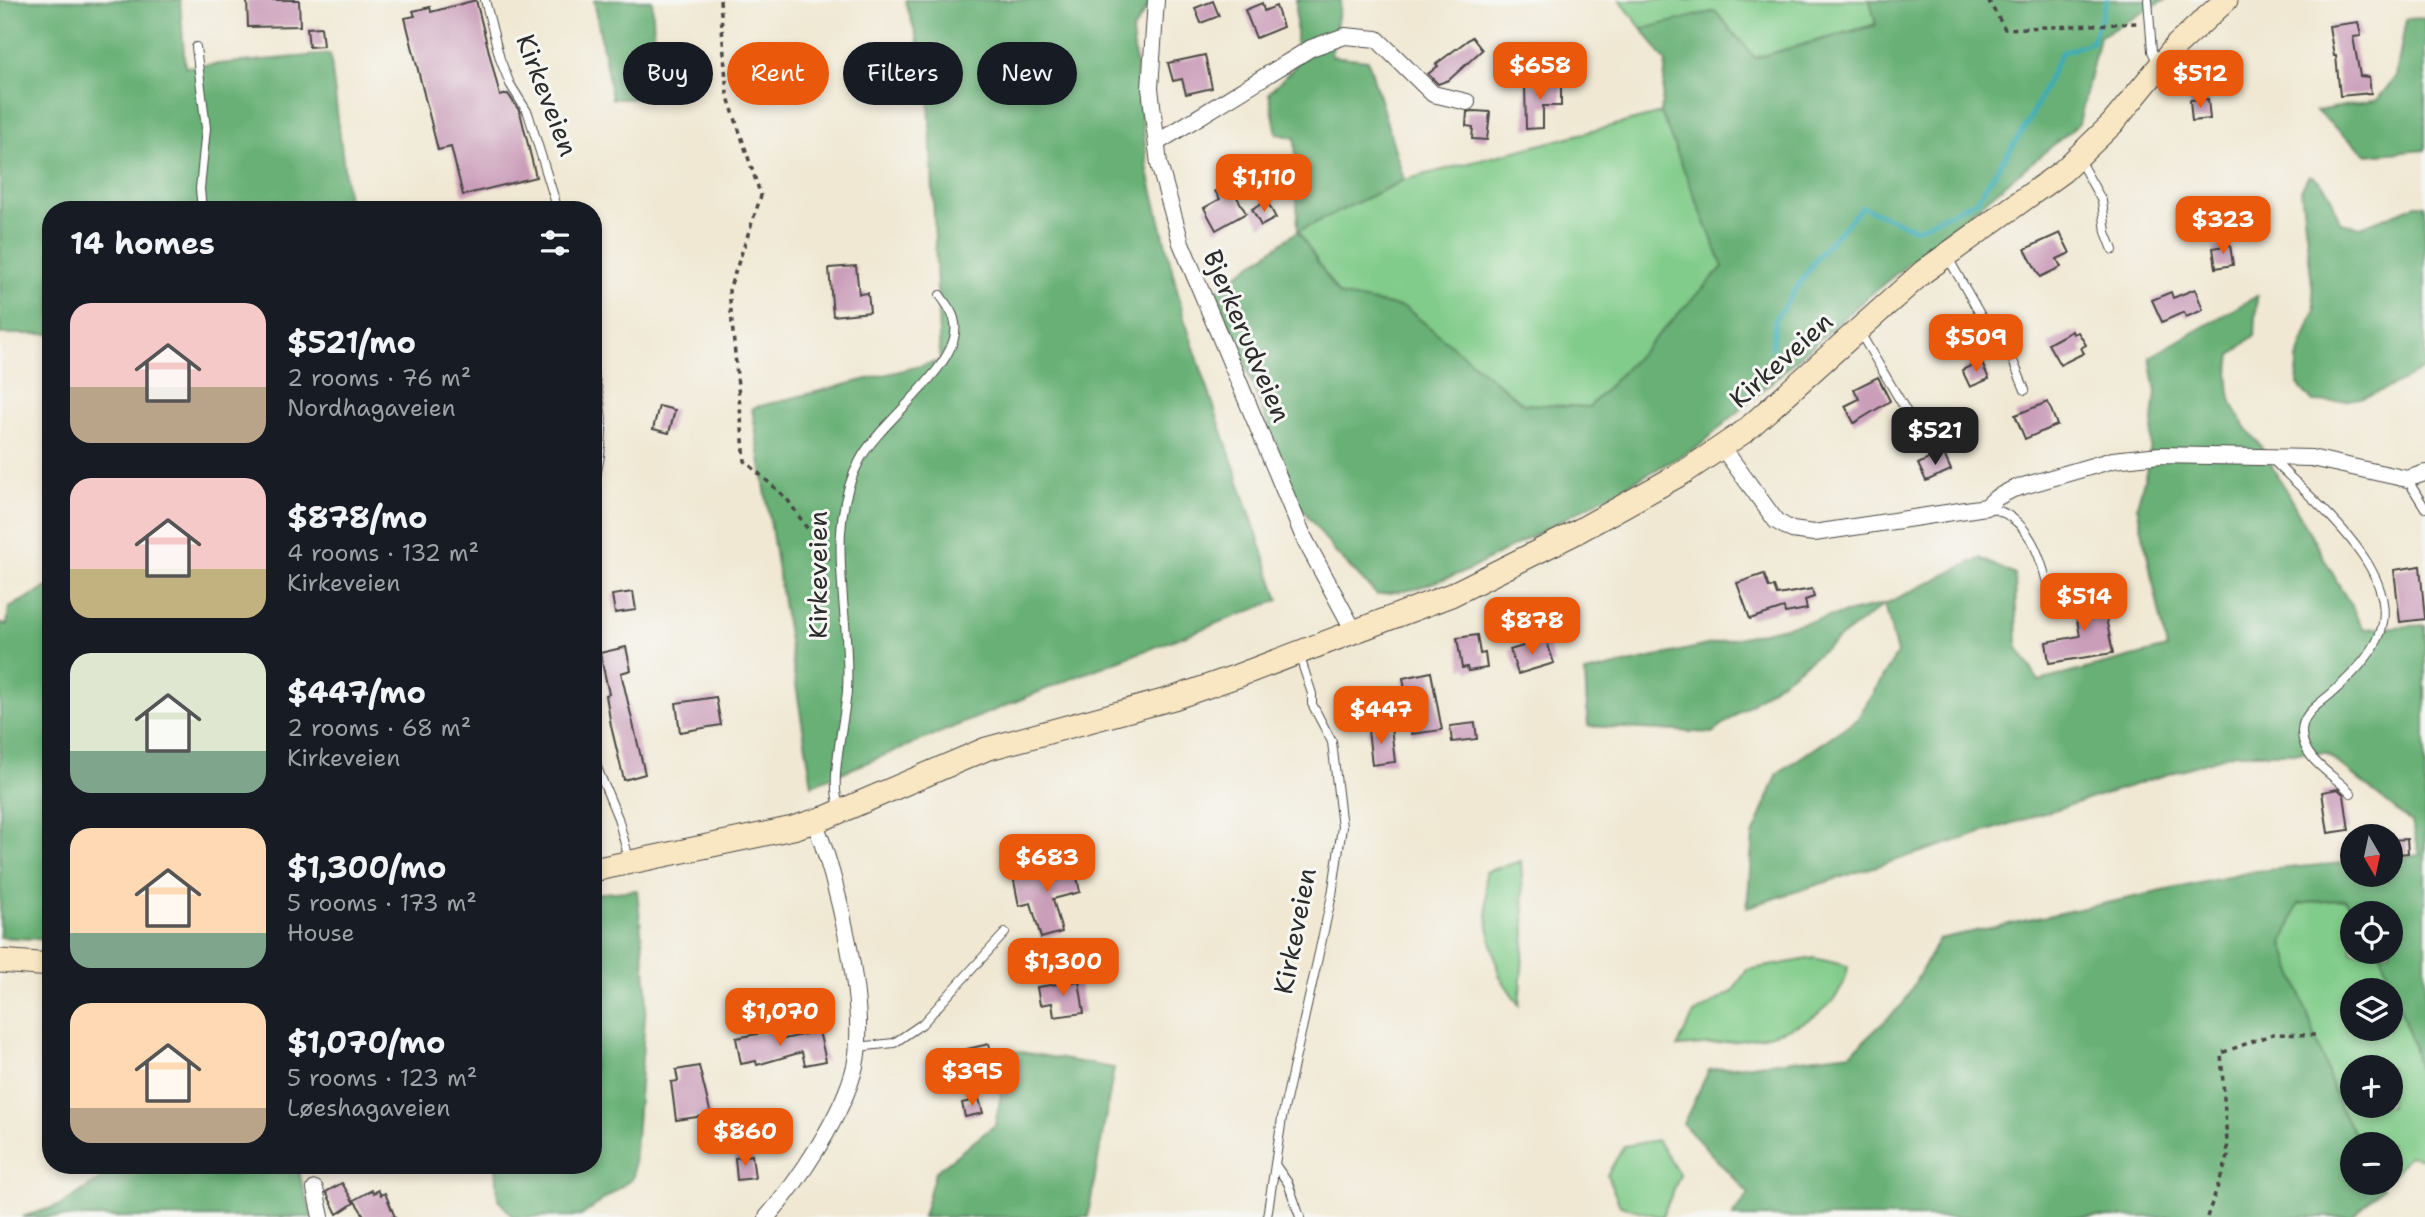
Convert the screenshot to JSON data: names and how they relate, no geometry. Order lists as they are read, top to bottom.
{
  "streets": {
    "main road": ["Kirkeveien"],
    "street": ["Bjerkerudveien"]
  },
  "crossings": [
    ["Kirkeveien", "Bjerkerudveien"]
  ],
  "north": "bottom",
  "page": {
    "price": [
      "$658",
      "$512",
      "$1,110",
      "$323",
      "$509",
      "$521",
      "$514",
      "$878",
      "$447",
      "$683",
      "$1,300",
      "$1,070",
      "$395",
      "$860"
    ],
    "chip": [
      "Buy",
      "Rent",
      "Filters",
      "New"
    ],
    "heading": "14 homes",
    "list": [
      {
        "name": "$521/mo",
        "note": "2 rooms · 76 m² · Nordhagaveien"
      },
      {
        "name": "$878/mo",
        "note": "4 rooms · 132 m² · Kirkeveien"
      },
      {
        "name": "$447/mo",
        "note": "2 rooms · 68 m² · Kirkeveien"
      },
      {
        "name": "$1,300/mo",
        "note": "5 rooms · 173 m² · House"
      },
      {
        "name": "$1,070/mo",
        "note": "5 rooms · 123 m² · Løeshagaveien"
      }
    ],
    "map_buttons": ["+", "−"]
  }
}
